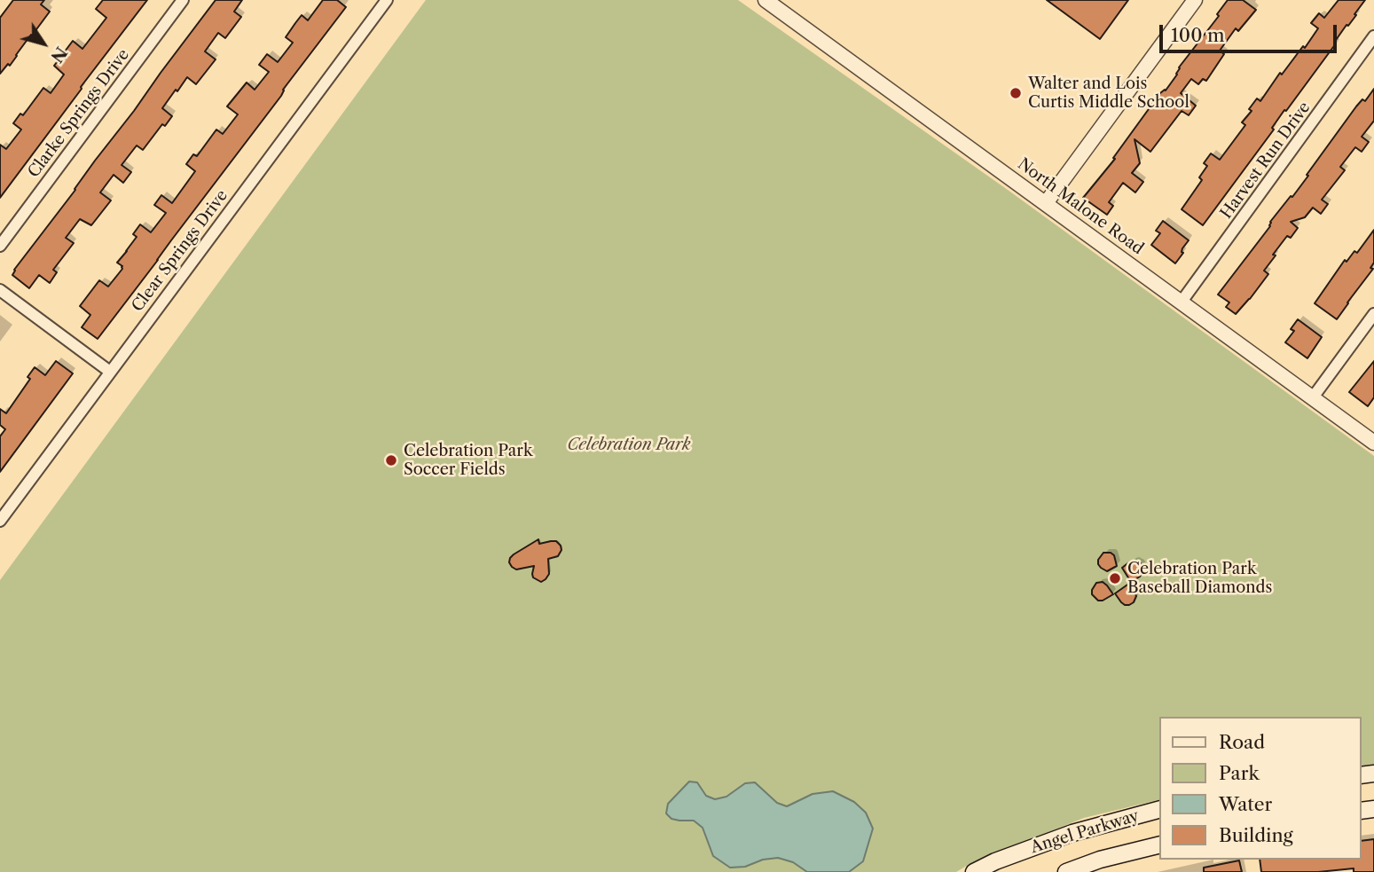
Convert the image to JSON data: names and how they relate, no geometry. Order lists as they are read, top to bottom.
{
  "streets": {
    "main road": ["Angel Parkway"],
    "street": [
      "Clarke Springs Drive",
      "Harvest Run Drive",
      "North Malone Road",
      "Clear Springs Drive"
    ]
  },
  "crossings": [
    ["Harvest Run Drive", "North Malone Road"]
  ],
  "parks": ["Celebration Park"],
  "places": ["Walter and Lois Curtis Middle School", "Celebration Park Soccer Fields", "Celebration Park Baseball Diamonds"],
  "legend": [
    "Road",
    "Park",
    "Water",
    "Building"
  ],
  "scale_bar": "100 m",
  "north": "bottom right"
}
